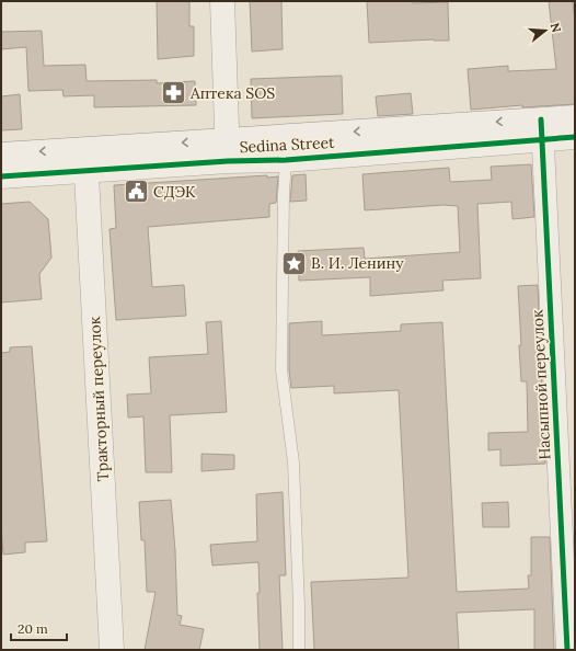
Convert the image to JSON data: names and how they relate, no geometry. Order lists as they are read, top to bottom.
{
  "streets": {
    "street": ["Sedina Street", "Насыпной переулок", "Тракторный переулок"]
  },
  "crossings": [
    ["Sedina Street", "Насыпной переулок"],
    ["Sedina Street", "Тракторный переулок"]
  ],
  "places": {
    "pharmacy": ["Аптека SOS"],
    "public building": ["СДЭК"],
    "place": ["В. И. Ленину"]
  },
  "scale_bar": "20 m",
  "north": "right"
}
